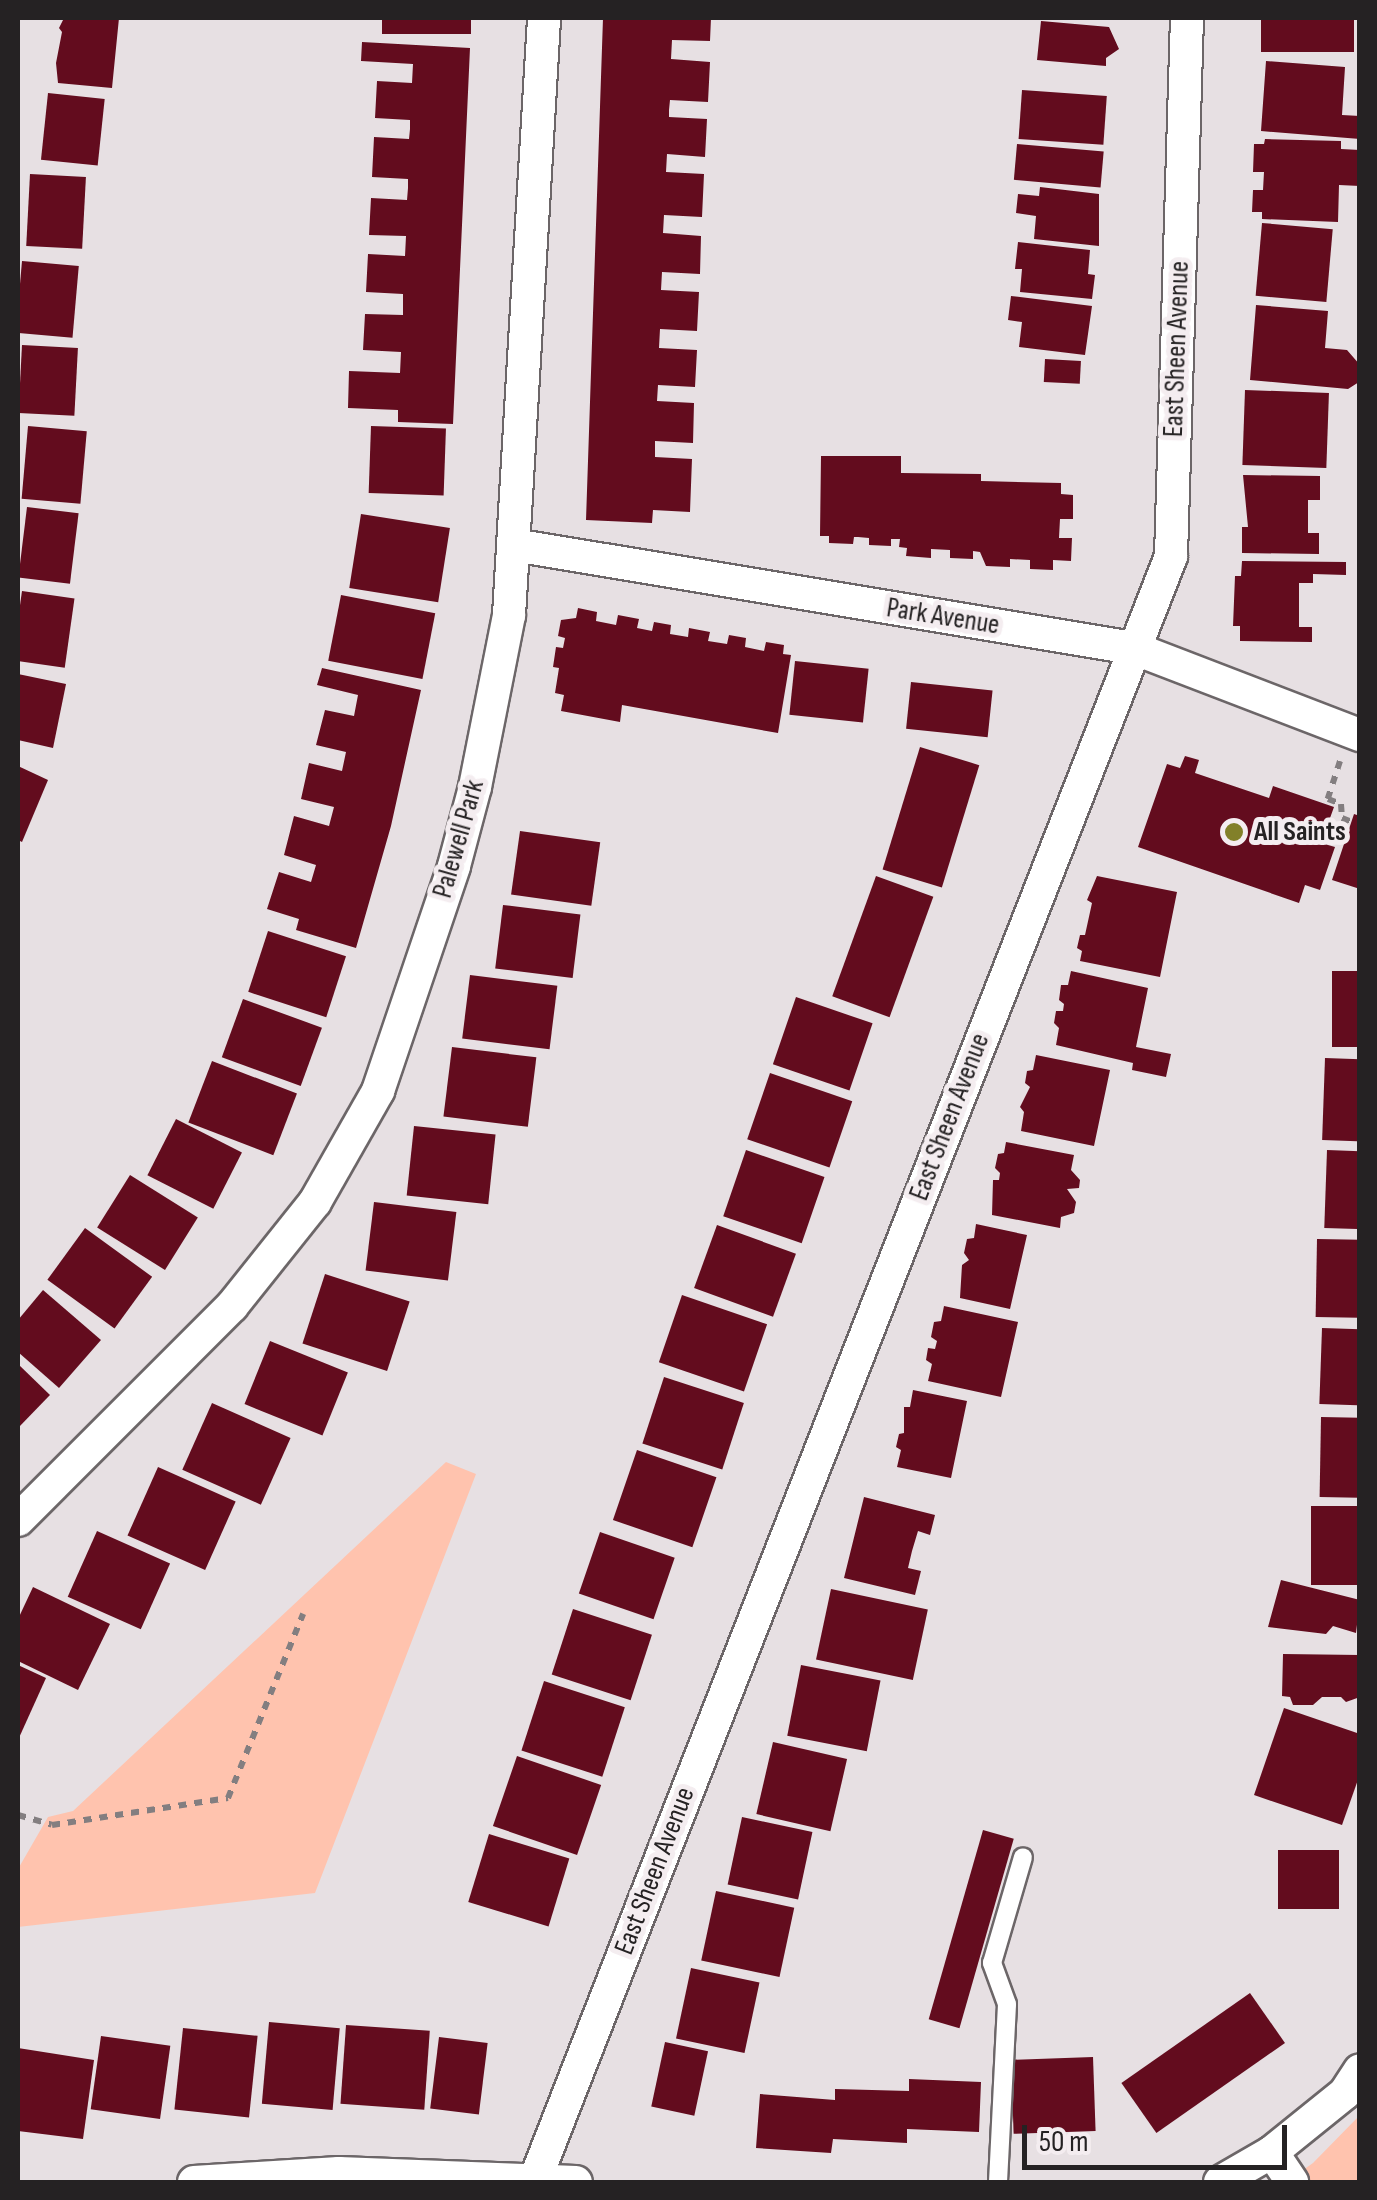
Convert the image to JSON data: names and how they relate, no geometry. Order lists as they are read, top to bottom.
{
  "streets": {
    "street": ["East Sheen Avenue", "Park Avenue", "Palewell Park"]
  },
  "crossings": [
    ["East Sheen Avenue", "Park Avenue"],
    ["Park Avenue", "Palewell Park"]
  ],
  "places": ["All Saints"],
  "scale_bar": "50 m"
}
